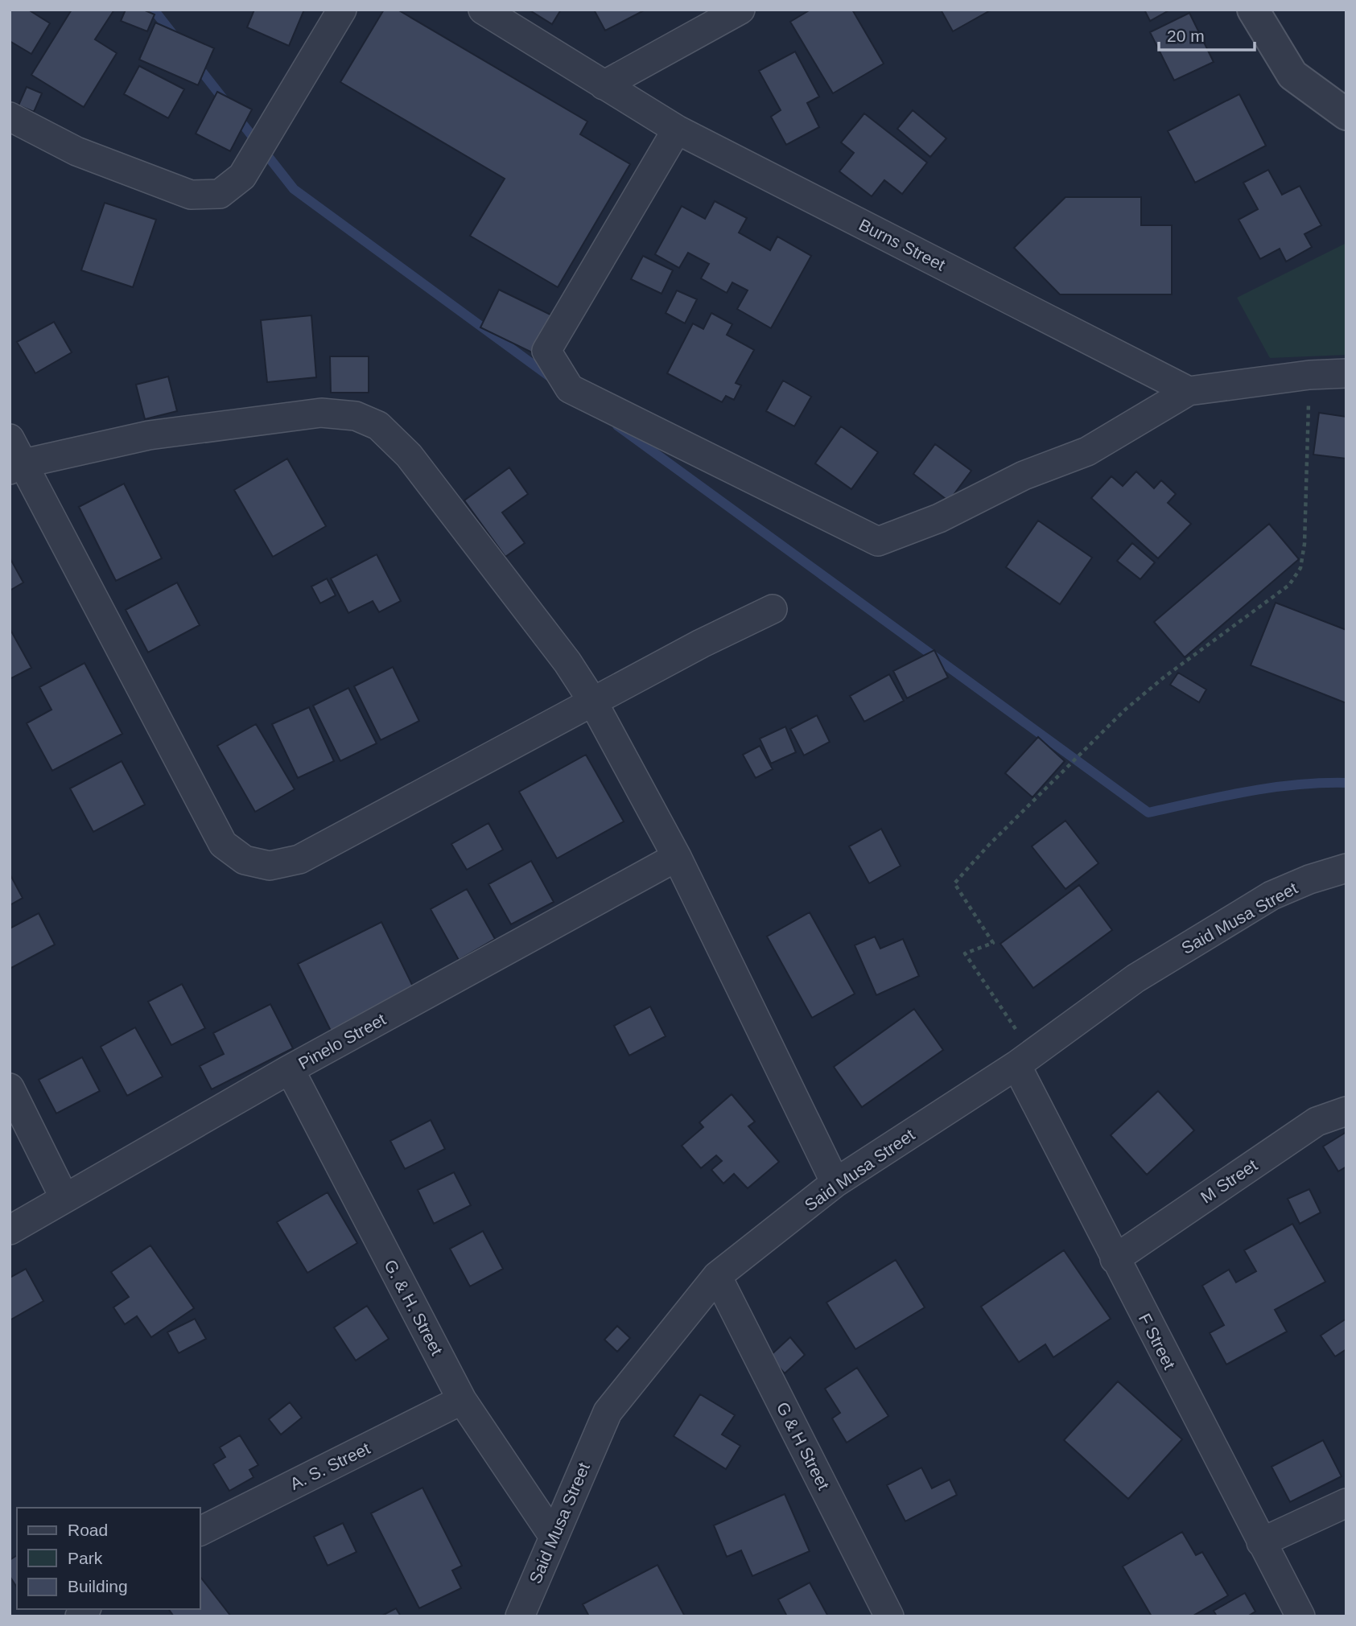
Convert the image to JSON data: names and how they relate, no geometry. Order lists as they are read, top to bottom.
{
  "streets": {
    "street": [
      "Burns Street",
      "Said Musa Street",
      "Pinelo Street",
      "M Street",
      "G. & H. Street",
      "F Street",
      "G & H Street",
      "A. S. Street"
    ]
  },
  "crossings": [
    ["Said Musa Street", "G. & H. Street"],
    ["Said Musa Street", "F Street"],
    ["Said Musa Street", "G & H Street"],
    ["Pinelo Street", "G. & H. Street"],
    ["M Street", "F Street"],
    ["G. & H. Street", "A. S. Street"]
  ],
  "legend": ["Road", "Park", "Building"],
  "scale_bar": "20 m"
}
